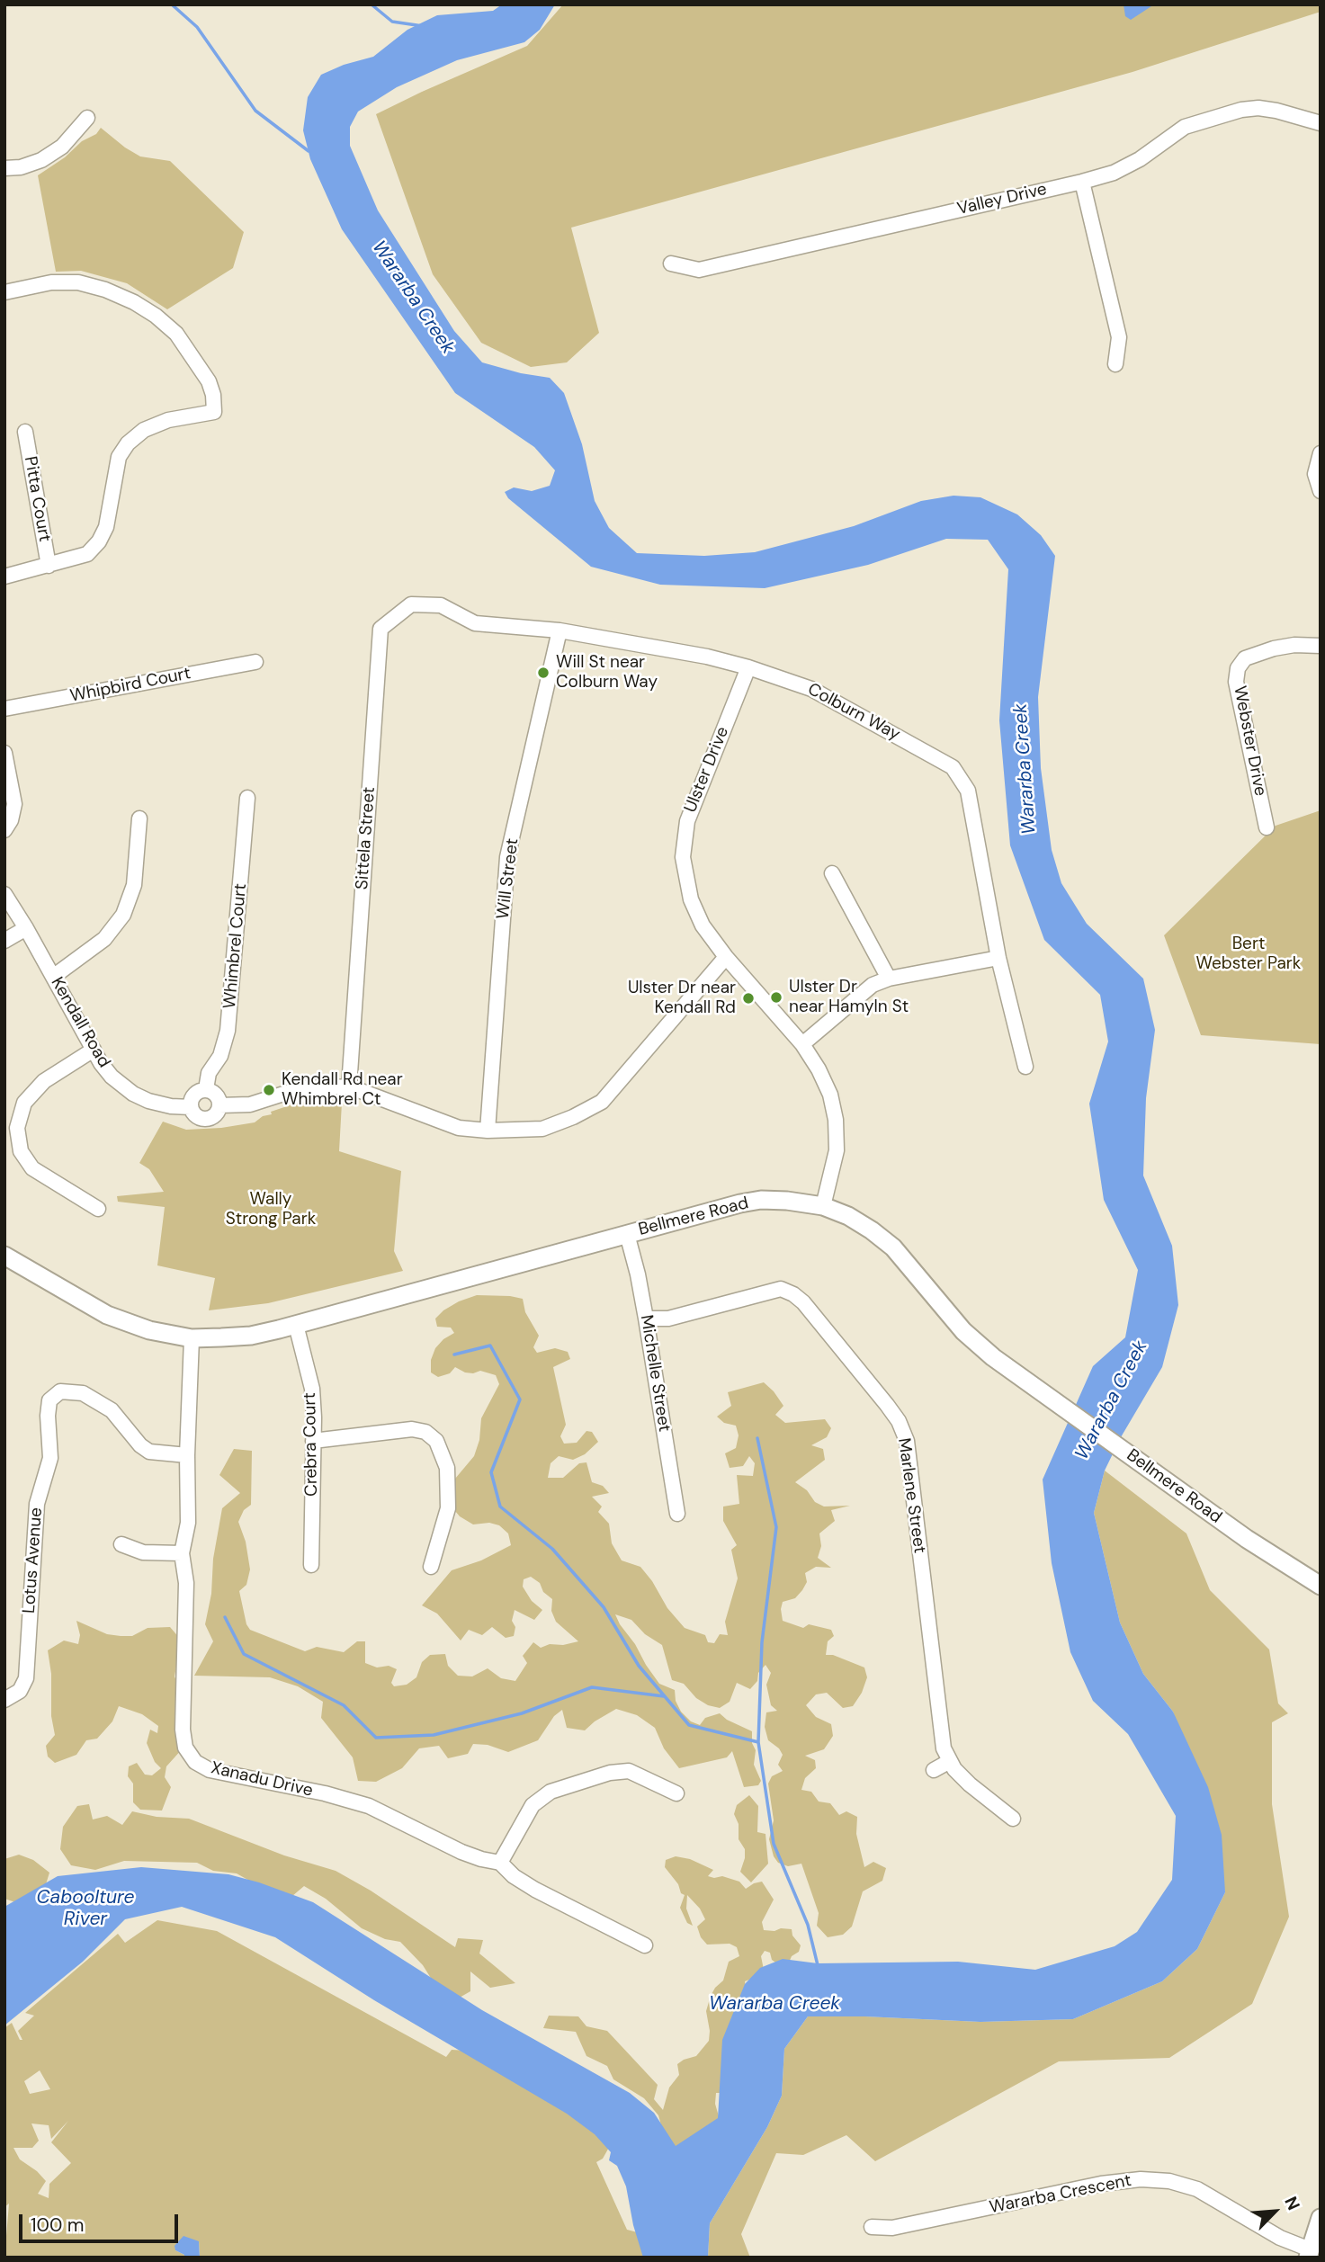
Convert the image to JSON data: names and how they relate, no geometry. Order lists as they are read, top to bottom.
{
  "streets": {
    "main road": ["Bellmere Road"],
    "street": [
      "Valley Drive",
      "Pitta Court",
      "Whipbird Court",
      "Colburn Way",
      "Webster Drive",
      "Ulster Drive",
      "Sittela Street",
      "Will Street",
      "Whimbrel Court",
      "Kendall Road",
      "Michelle Street",
      "Crebra Court",
      "Marlene Street",
      "Lotus Avenue",
      "Xanadu Drive",
      "Wararba Crescent"
    ]
  },
  "crossings": [
    ["Colburn Way", "Ulster Drive"],
    ["Colburn Way", "Sittela Street"],
    ["Colburn Way", "Will Street"],
    ["Ulster Drive", "Bellmere Road"],
    ["Whimbrel Court", "Kendall Road"],
    ["Bellmere Road", "Michelle Street"],
    ["Bellmere Road", "Crebra Court"],
    ["Bellmere Road", "Xanadu Drive"],
    ["Michelle Street", "Marlene Street"],
    ["Lotus Avenue", "Xanadu Drive"]
  ],
  "water": ["Wararba Creek", "Caboolture River"],
  "parks": ["Bert Webster Park", "Wally Strong Park"],
  "places": [
    "Will St near Colburn Way",
    "Ulster Dr near Hamyln St",
    "Ulster Dr near Kendall Rd",
    "Kendall Rd near Whimbrel Ct"
  ],
  "scale_bar": "100 m",
  "north": "top right"
}
